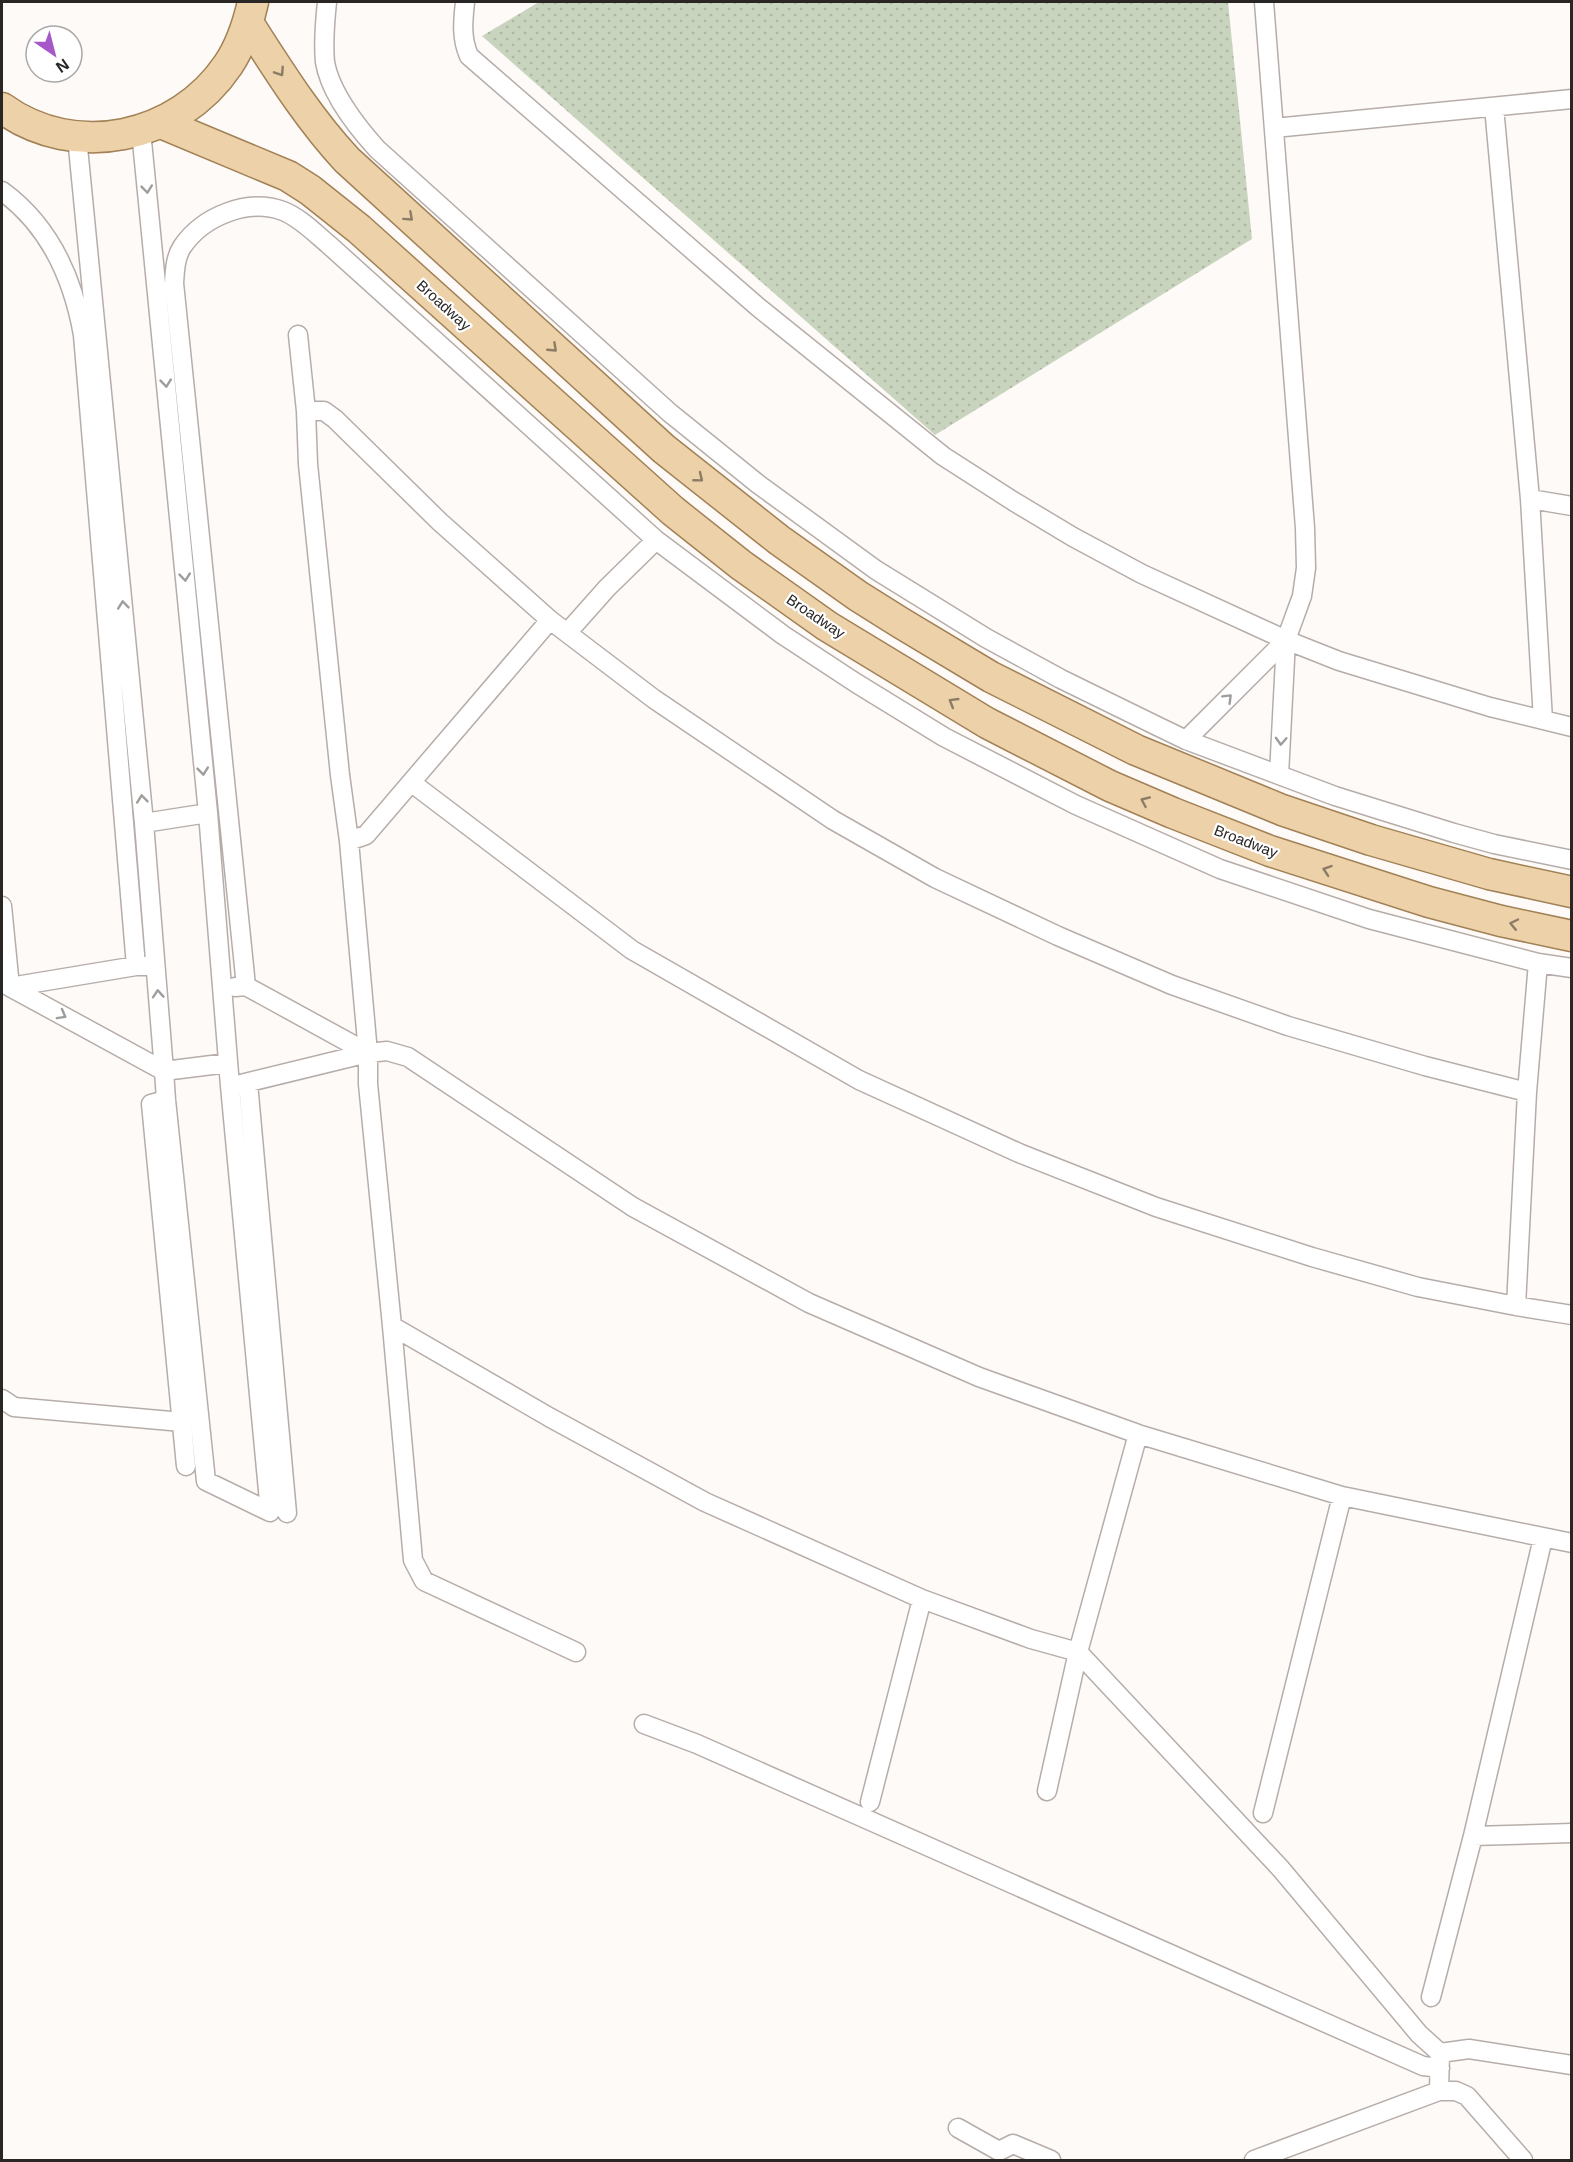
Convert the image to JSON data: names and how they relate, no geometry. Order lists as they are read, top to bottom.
{
  "streets": {
    "main road": ["Broadway"]
  },
  "north": "bottom right"
}
